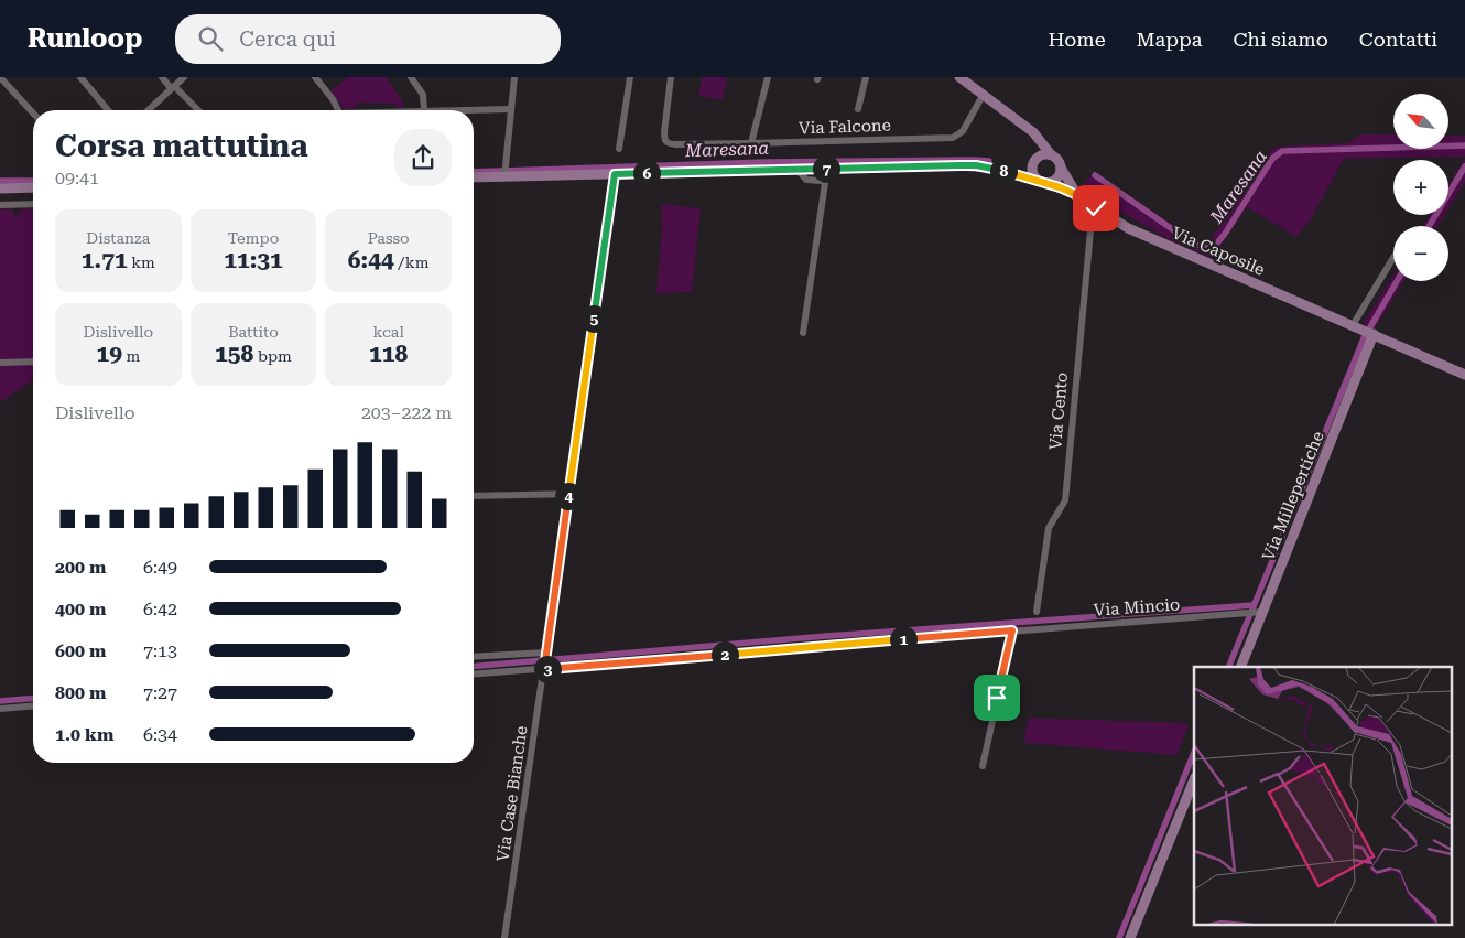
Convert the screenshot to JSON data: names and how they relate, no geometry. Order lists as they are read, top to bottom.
{
  "streets": {
    "street": [
      "Via Falcone",
      "Via Caposile",
      "Via Cento",
      "Via Millepertiche",
      "Via Mincio",
      "Via Case Bianche"
    ]
  },
  "crossings": [
    ["Via Caposile", "Via Cento"],
    ["Via Caposile", "Via Millepertiche"],
    ["Via Caposile", "Via Case Bianche"],
    ["Via Millepertiche", "Via Mincio"],
    ["Via Mincio", "Via Case Bianche"]
  ],
  "water": ["Maresana"],
  "north": "top left",
  "page": {
    "header": "Runloop",
    "search": "Cerca qui",
    "nav": [
      "Home",
      "Mappa",
      "Chi siamo",
      "Contatti"
    ],
    "map_buttons": ["+", "−"],
    "heading": ["Corsa mattutina", "09:41"],
    "pins": [
      "7",
      "8",
      "6",
      "5",
      "4",
      "1",
      "2",
      "3"
    ],
    "stats": [
      ["Distanza", "1.71 km"],
      ["Tempo", "11:31"],
      ["Passo", "6:44 /km"],
      ["Dislivello", "19 m"],
      ["Battito", "158 bpm"],
      ["kcal", "118"]
    ],
    "chart": ["Dislivello", "203–222 m"],
    "list": [
      {
        "name": "200 m",
        "note": "6:49"
      },
      {
        "name": "400 m",
        "note": "6:42"
      },
      {
        "name": "600 m",
        "note": "7:13"
      },
      {
        "name": "800 m",
        "note": "7:27"
      },
      {
        "name": "1.0 km",
        "note": "6:34"
      }
    ]
  }
}
